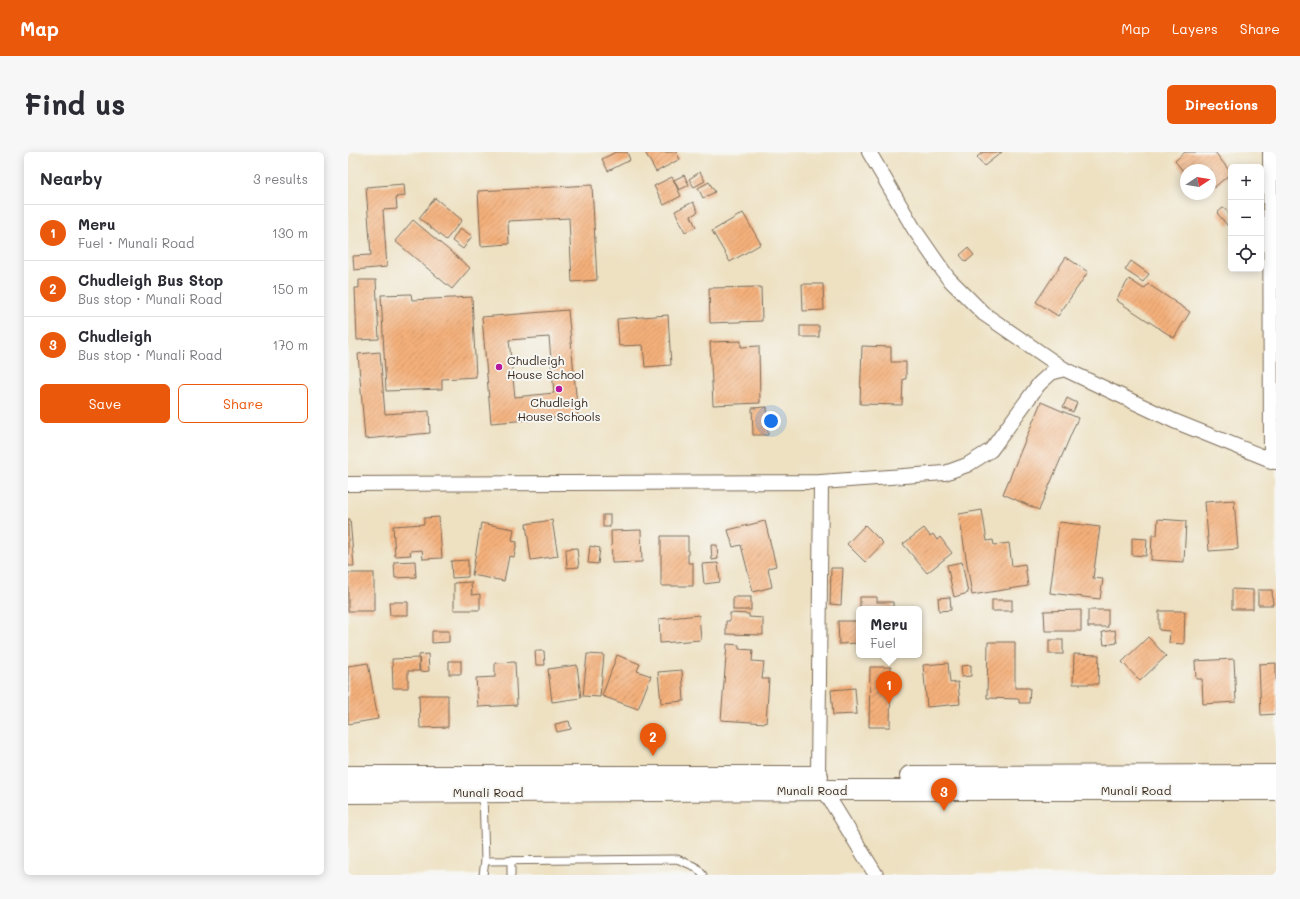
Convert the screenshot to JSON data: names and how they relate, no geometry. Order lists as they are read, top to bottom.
{
  "streets": {
    "main road": ["Munali Road"]
  },
  "places": ["Chudleigh House School", "Chudleigh House Schools"],
  "north": "right",
  "page": {
    "header": "Map",
    "nav": ["Map", "Layers", "Share"],
    "buttons": [
      "Directions",
      ["Save", "Share"]
    ],
    "title": "Find us",
    "heading": ["Nearby", "3 results"],
    "map_buttons": ["+", "−"],
    "list": [
      {
        "mark": "1",
        "name": "Meru",
        "note": "Fuel · Munali Road",
        "value": "130 m"
      },
      {
        "mark": "2",
        "name": "Chudleigh Bus Stop",
        "note": "Bus stop · Munali Road",
        "value": "150 m"
      },
      {
        "mark": "3",
        "name": "Chudleigh",
        "note": "Bus stop · Munali Road",
        "value": "170 m"
      }
    ],
    "popup": ["Meru", "Fuel"],
    "pins": ["1", "2", "3"]
  }
}
